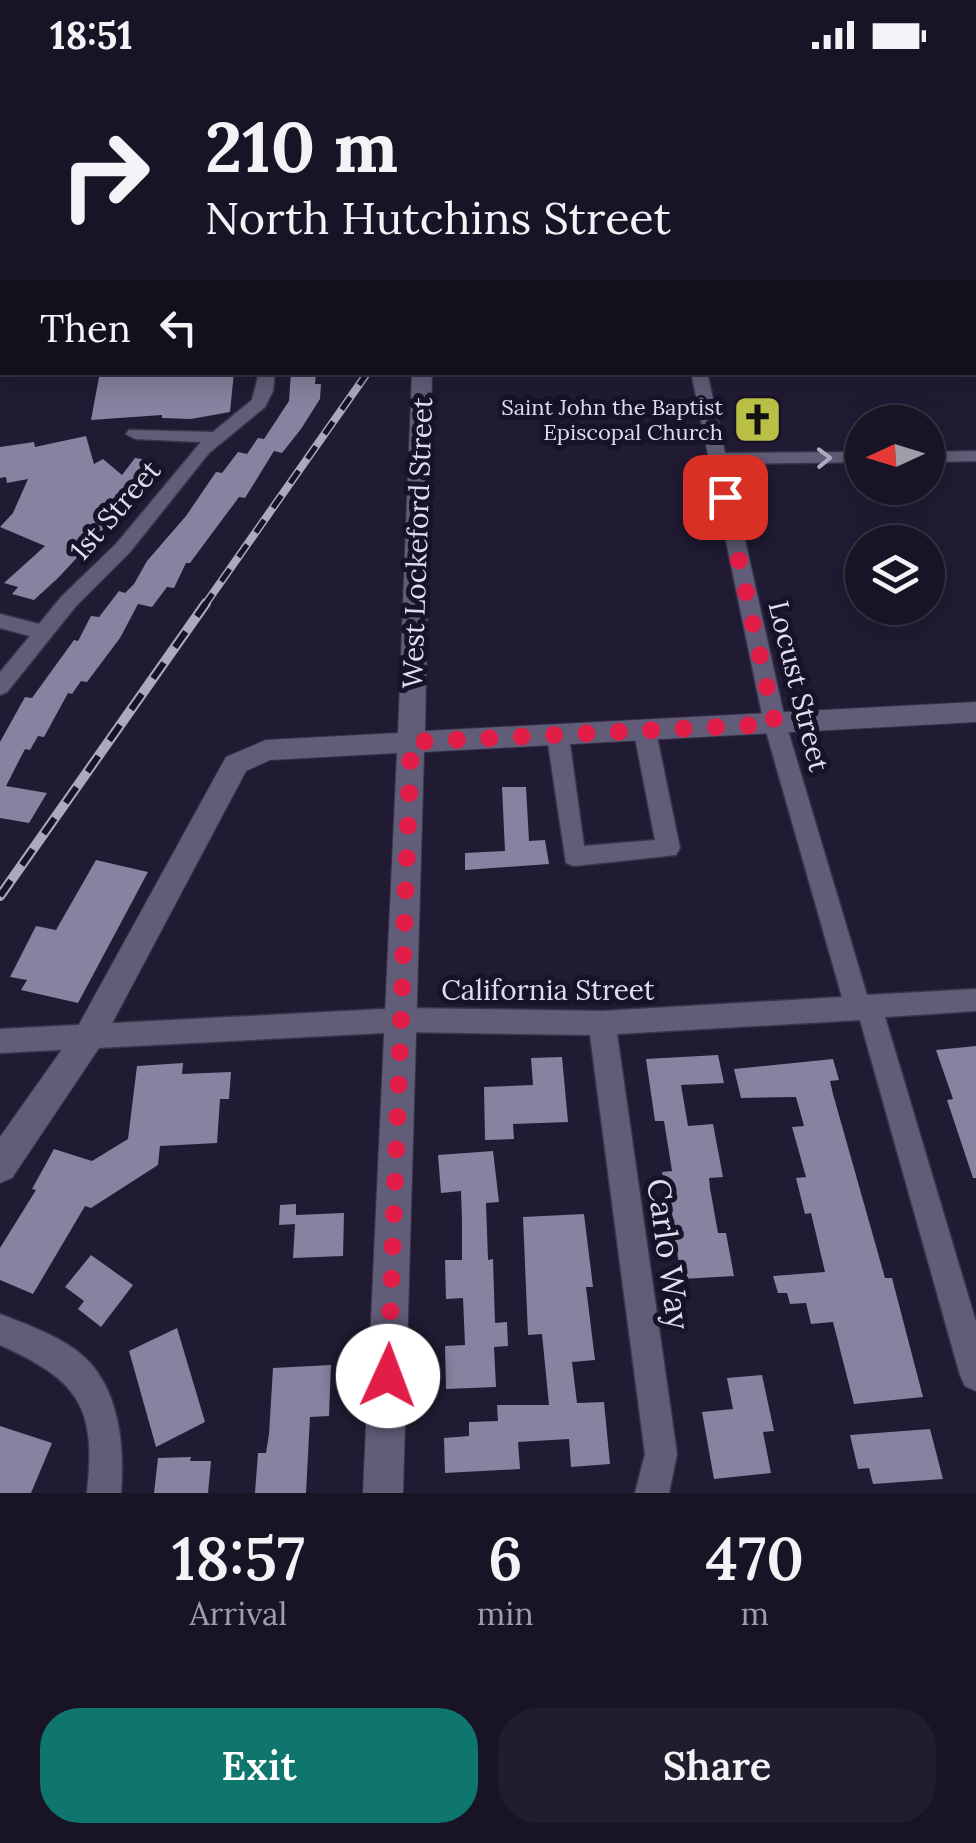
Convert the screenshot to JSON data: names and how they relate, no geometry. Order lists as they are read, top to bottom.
{
  "streets": {
    "street": [
      "1st Street",
      "West Lockeford Street",
      "Locust Street",
      "California Street",
      "Carlo Way"
    ]
  },
  "crossings": [
    ["West Lockeford Street", "California Street"],
    ["Locust Street", "California Street"],
    ["California Street", "Carlo Way"]
  ],
  "places": {
    "church": ["Saint John the Baptist Episcopal Church"]
  },
  "north": "left",
  "page": {
    "status": "18:51",
    "turn": ["210 m", "North Hutchins Street"],
    "then": "Then",
    "eta": [
      "18:57",
      "Arrival",
      "6",
      "min",
      "470",
      "m"
    ],
    "buttons": ["Exit", "Share"]
  }
}
